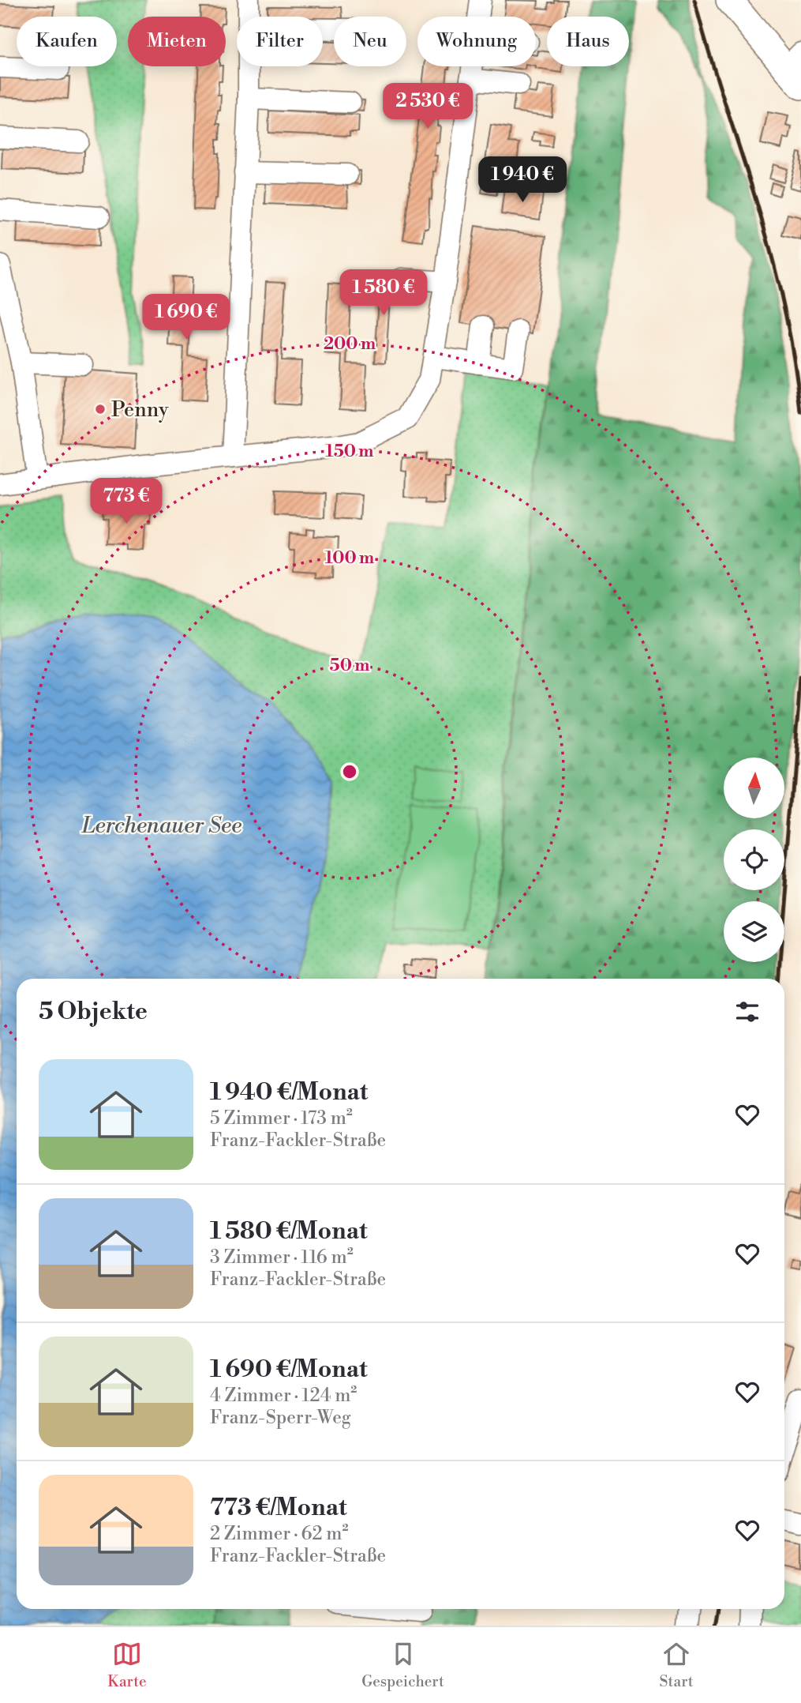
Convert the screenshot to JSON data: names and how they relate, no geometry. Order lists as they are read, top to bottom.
{
  "water": ["Lerchenauer See"],
  "places": ["Penny"],
  "north": "top",
  "page": {
    "chip": [
      "Kaufen",
      "Mieten",
      "Filter",
      "Neu",
      "Wohnung",
      "Haus"
    ],
    "price": [
      "2 530 €",
      "1 940 €",
      "1 580 €",
      "1 690 €",
      "773 €"
    ],
    "heading": "5 Objekte",
    "list": [
      {
        "name": "1 940 €/Monat",
        "note": "5 Zimmer · 173 m² · Franz-Fackler-Straße"
      },
      {
        "name": "1 580 €/Monat",
        "note": "3 Zimmer · 116 m² · Franz-Fackler-Straße"
      },
      {
        "name": "1 690 €/Monat",
        "note": "4 Zimmer · 124 m² · Franz-Sperr-Weg"
      },
      {
        "name": "773 €/Monat",
        "note": "2 Zimmer · 62 m² · Franz-Fackler-Straße"
      }
    ],
    "tabs": ["Karte", "Gespeichert", "Start"]
  },
  "rings": [
    "200 m",
    "150 m",
    "100 m",
    "50 m"
  ]
}
